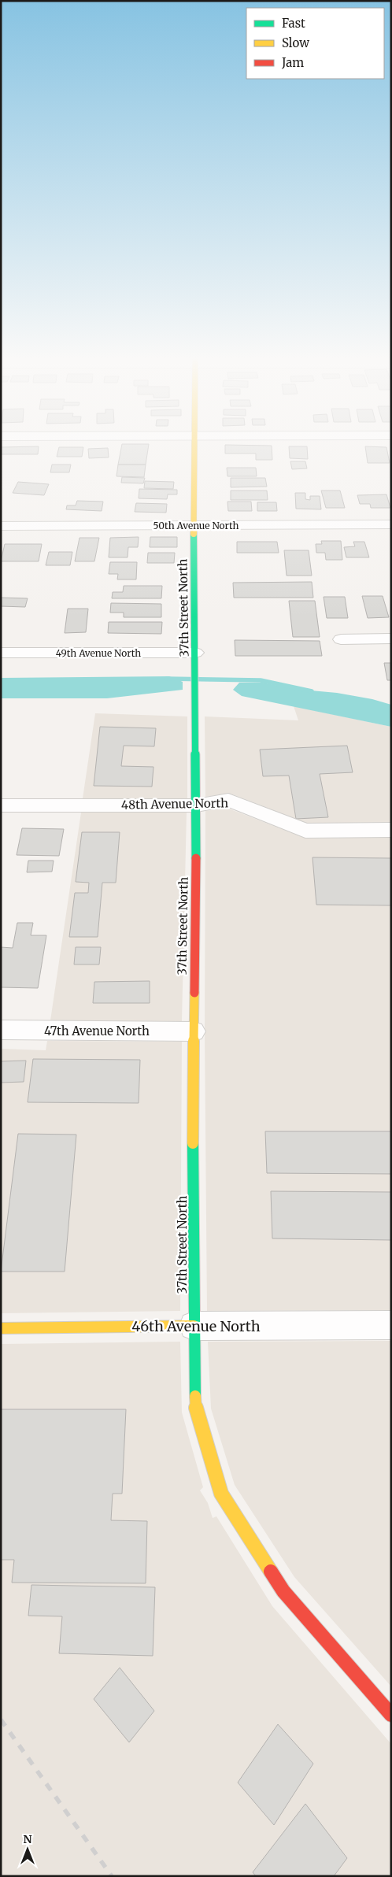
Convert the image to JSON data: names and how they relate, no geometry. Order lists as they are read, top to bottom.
{
  "streets": {
    "street": [
      "50th Avenue North",
      "37th Street North",
      "49th Avenue North",
      "48th Avenue North",
      "47th Avenue North",
      "46th Avenue North"
    ]
  },
  "crossings": [
    ["50th Avenue North", "37th Street North"],
    ["37th Street North", "49th Avenue North"],
    ["37th Street North", "48th Avenue North"],
    ["37th Street North", "47th Avenue North"],
    ["37th Street North", "46th Avenue North"]
  ],
  "legend": ["Fast", "Slow", "Jam"],
  "north": "top"
}
